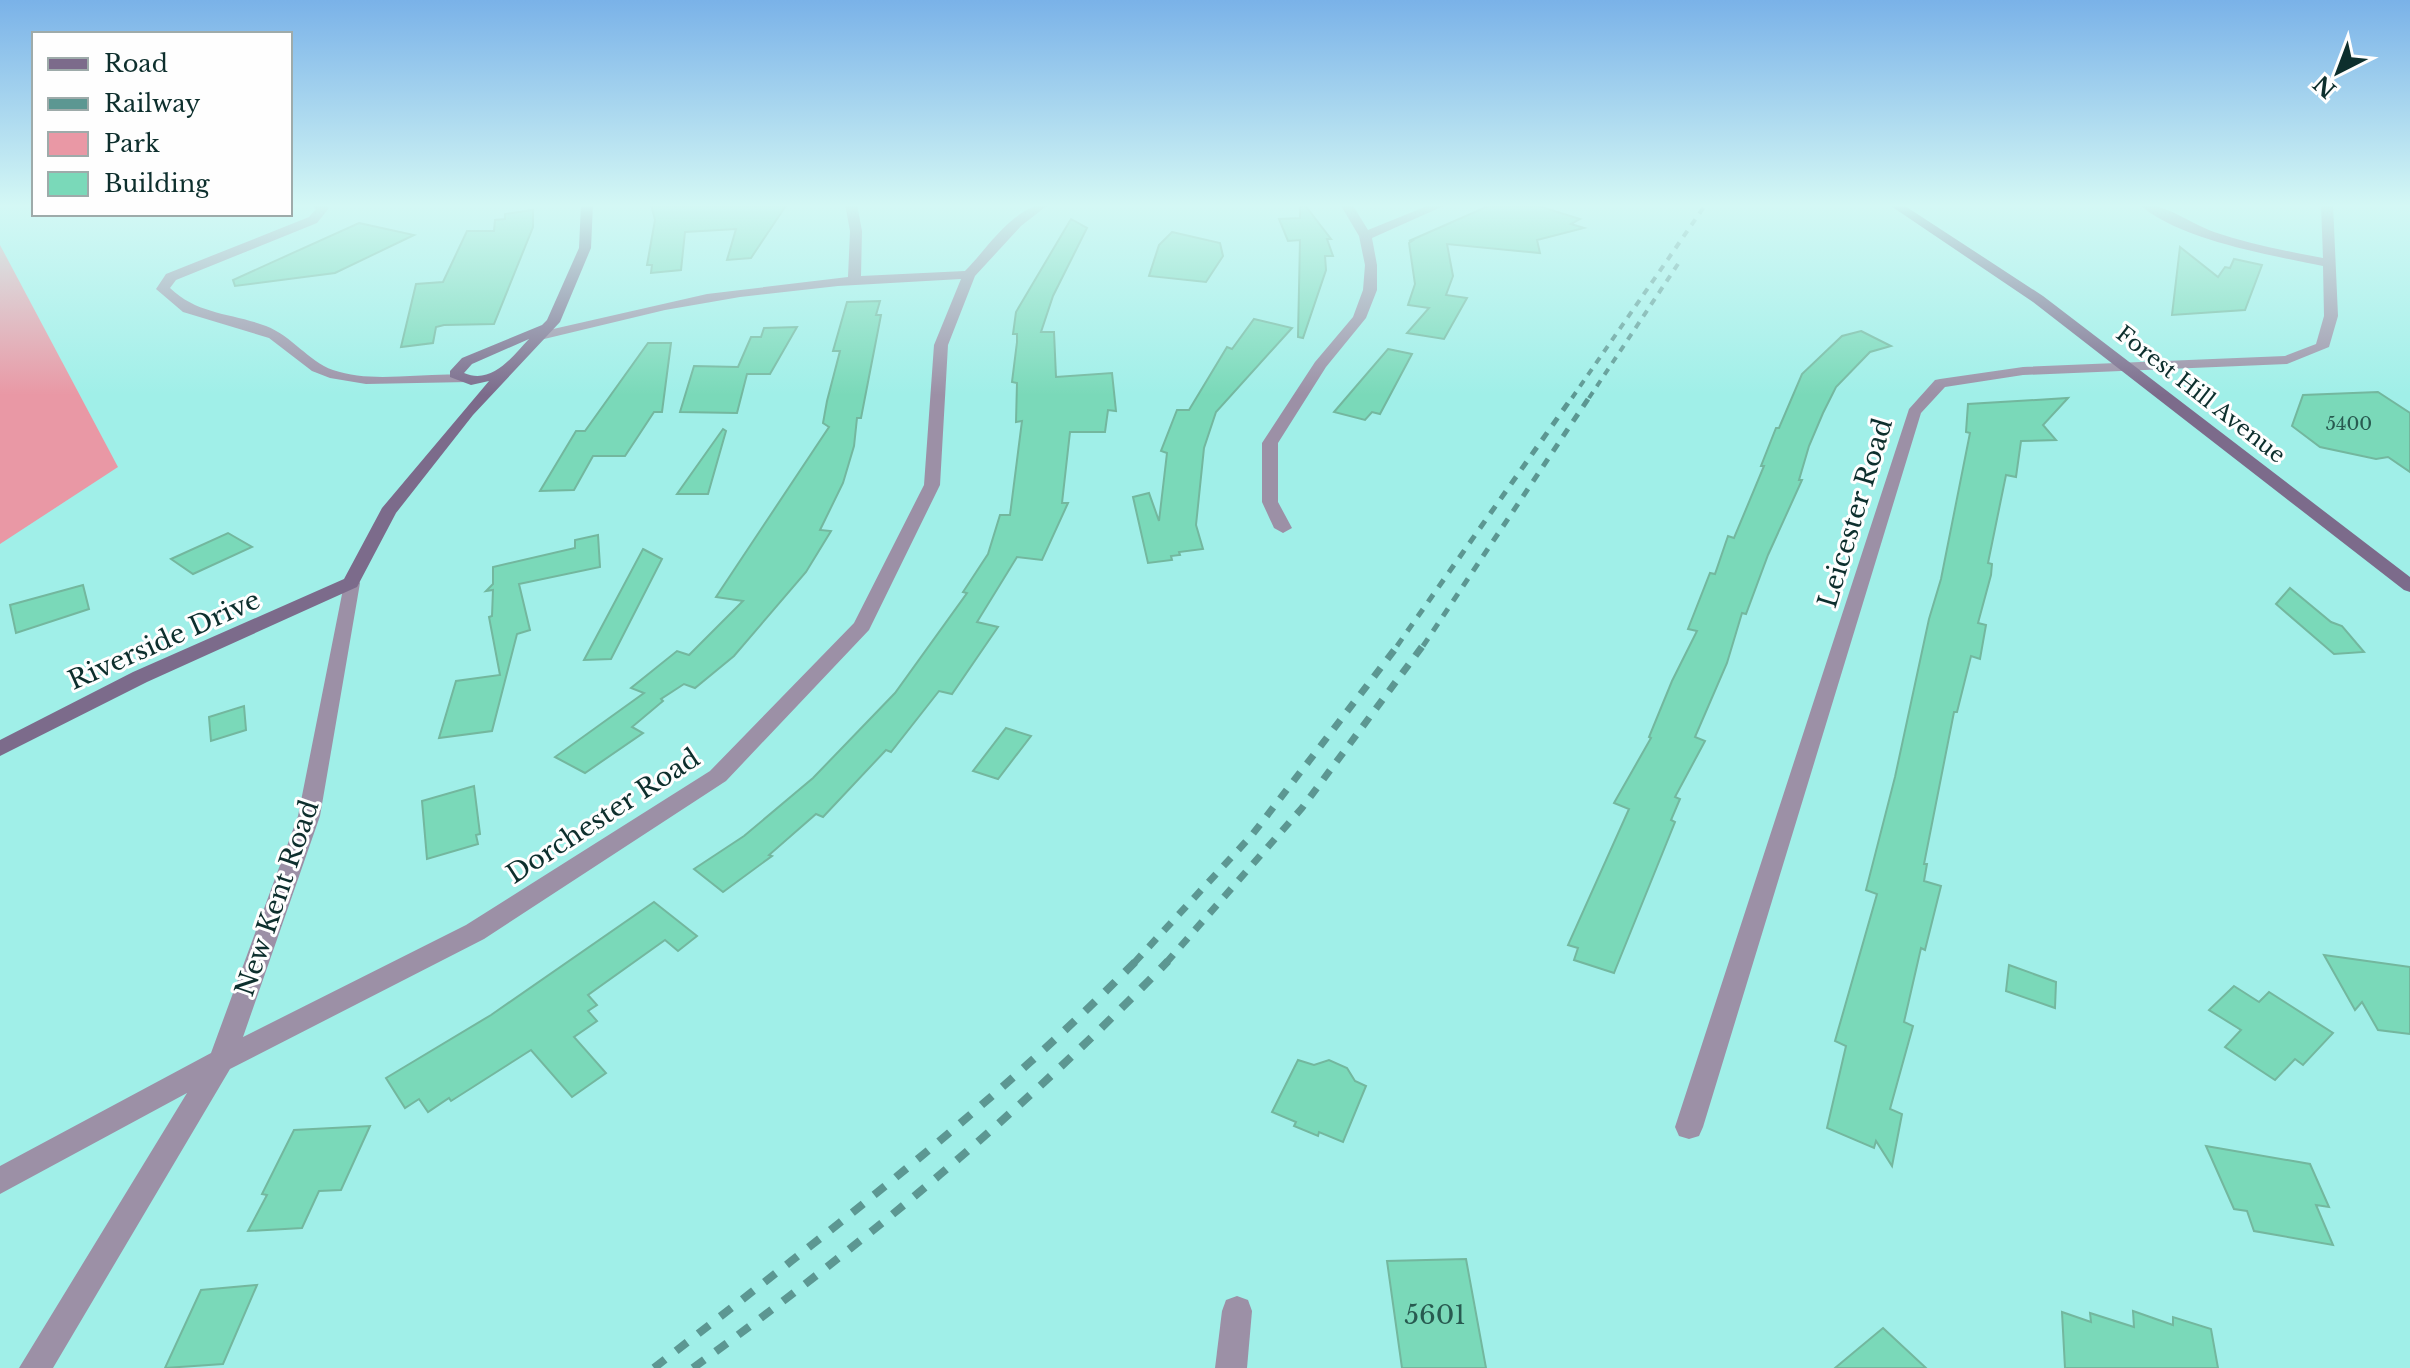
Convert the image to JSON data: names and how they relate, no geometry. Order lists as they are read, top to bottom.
{
  "streets": {
    "street": [
      "Forest Hill Avenue",
      "Leicester Road",
      "Riverside Drive",
      "Dorchester Road",
      "New Kent Road"
    ]
  },
  "crossings": [
    ["Forest Hill Avenue", "Leicester Road"],
    ["Riverside Drive", "New Kent Road"],
    ["Dorchester Road", "New Kent Road"]
  ],
  "house_numbers": ["5400", "5601"],
  "legend": [
    "Road",
    "Railway",
    "Park",
    "Building"
  ],
  "north": "bottom left"
}
